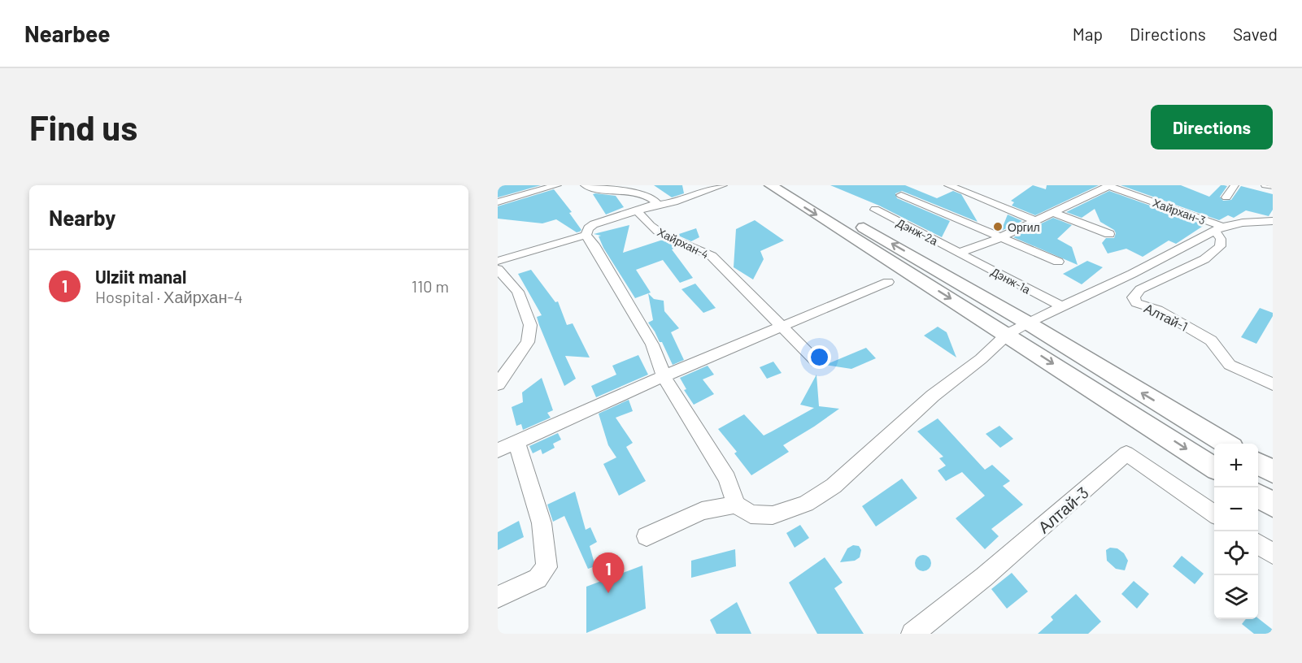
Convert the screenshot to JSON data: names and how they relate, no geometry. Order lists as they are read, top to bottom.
{
  "streets": {
    "street": [
      "Хайрхан-3",
      "Дэнж-2а",
      "Хайрхан-4",
      "Дэнж-1а",
      "Алтай-1",
      "Алтай-3"
    ]
  },
  "crossings": [
    ["Хайрхан-3", "Дэнж-2а"],
    ["Хайрхан-3", "Дэнж-1а"],
    ["Хайрхан-3", "Алтай-1"],
    ["Дэнж-2а", "Дэнж-1а"]
  ],
  "places": ["Оргил"],
  "page": {
    "header": "Nearbee",
    "nav": ["Map", "Directions", "Saved"],
    "buttons": "Directions",
    "title": "Find us",
    "heading": "Nearby",
    "list": [
      {
        "mark": "1",
        "name": "Ulziit manal",
        "note": "Hospital · Хайрхан-4",
        "value": "110 m"
      }
    ],
    "map_buttons": ["+", "−"],
    "pins": "1"
  }
}
